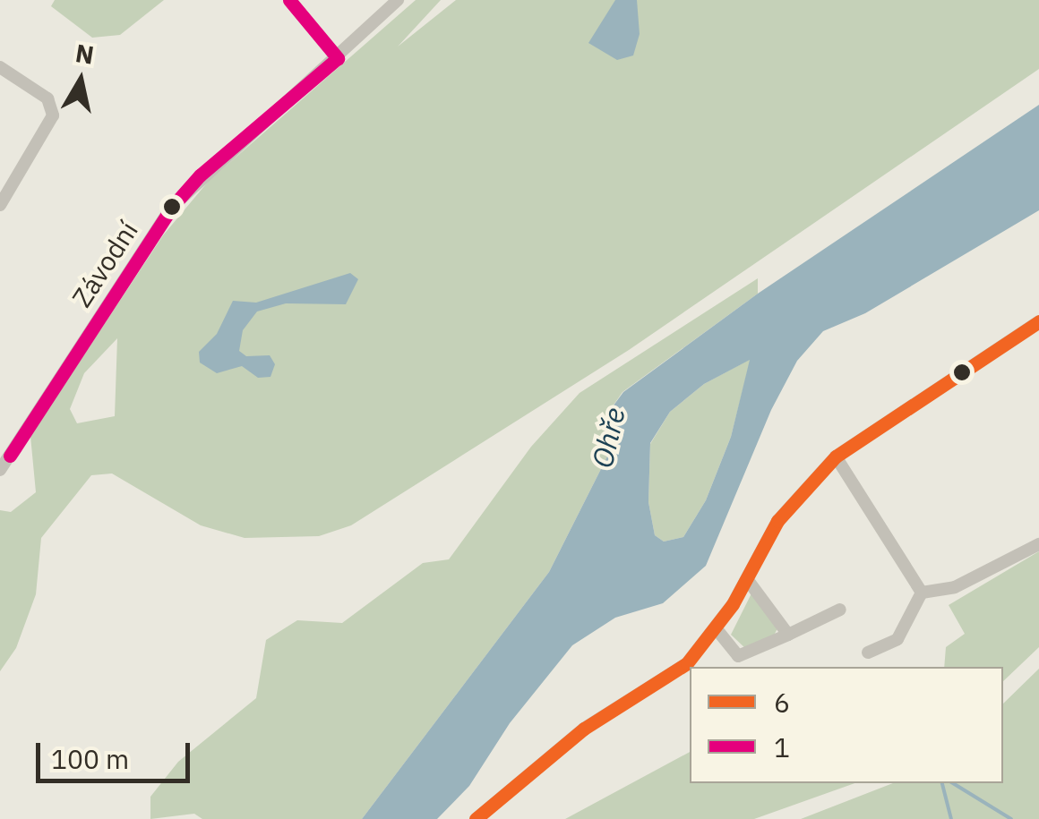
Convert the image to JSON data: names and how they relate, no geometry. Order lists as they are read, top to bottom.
{
  "streets": {
    "street": ["Závodní"]
  },
  "water": ["Ohře"],
  "lines": ["transit line 1", "transit line 6"],
  "legend": ["6", "1"],
  "scale_bar": "100 m",
  "north": "top"
}
